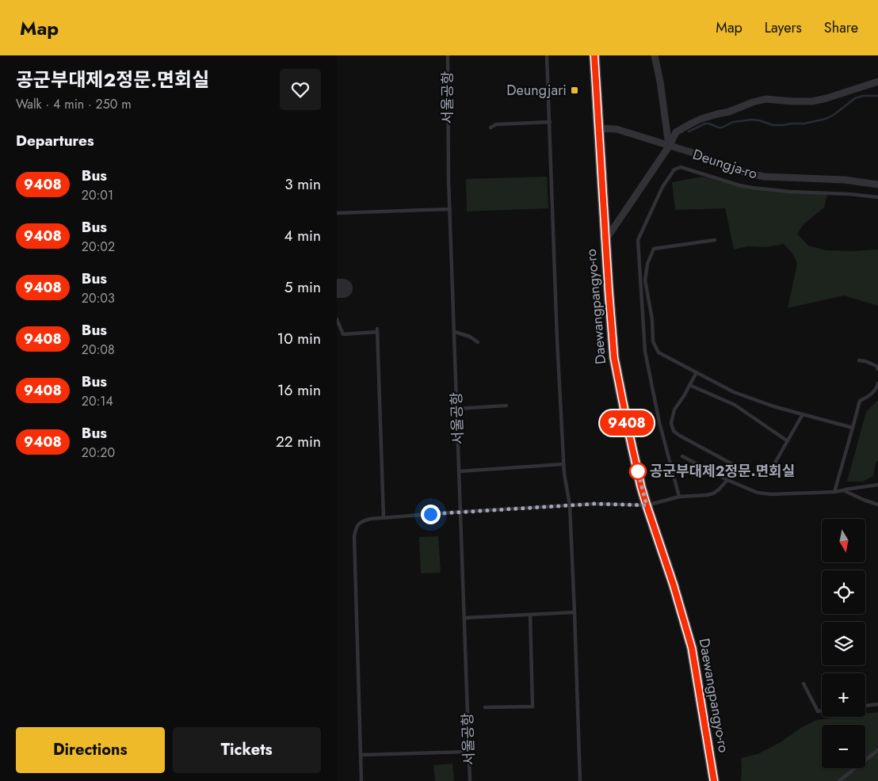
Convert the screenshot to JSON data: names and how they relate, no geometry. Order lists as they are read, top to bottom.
{
  "streets": {
    "main road": ["Daewangpangyo-ro"],
    "street": ["Deungja-ro"],
    "lane": ["서울공항"]
  },
  "crossings": [
    ["Deungja-ro", "Daewangpangyo-ro"]
  ],
  "places": {
    "transit": ["Deungjari"],
    "other": ["공군부대제2정문.면회실"]
  },
  "lines": ["bus line 9408"],
  "north": "bottom",
  "page": {
    "header": "Map",
    "nav": ["Map", "Layers", "Share"],
    "heading": [
      ["공군부대제2정문.면회실", "Walk · 4 min · 250 m"],
      "Departures"
    ],
    "on_map": "9408",
    "list": [
      {
        "mark": "9408",
        "name": "Bus",
        "note": "20:01",
        "value": "3 min"
      },
      {
        "mark": "9408",
        "name": "Bus",
        "note": "20:02",
        "value": "4 min"
      },
      {
        "mark": "9408",
        "name": "Bus",
        "note": "20:03",
        "value": "5 min"
      },
      {
        "mark": "9408",
        "name": "Bus",
        "note": "20:08",
        "value": "10 min"
      },
      {
        "mark": "9408",
        "name": "Bus",
        "note": "20:14",
        "value": "16 min"
      },
      {
        "mark": "9408",
        "name": "Bus",
        "note": "20:20",
        "value": "22 min"
      }
    ],
    "map_buttons": ["+", "−"],
    "buttons": ["Directions", "Tickets"]
  }
}
